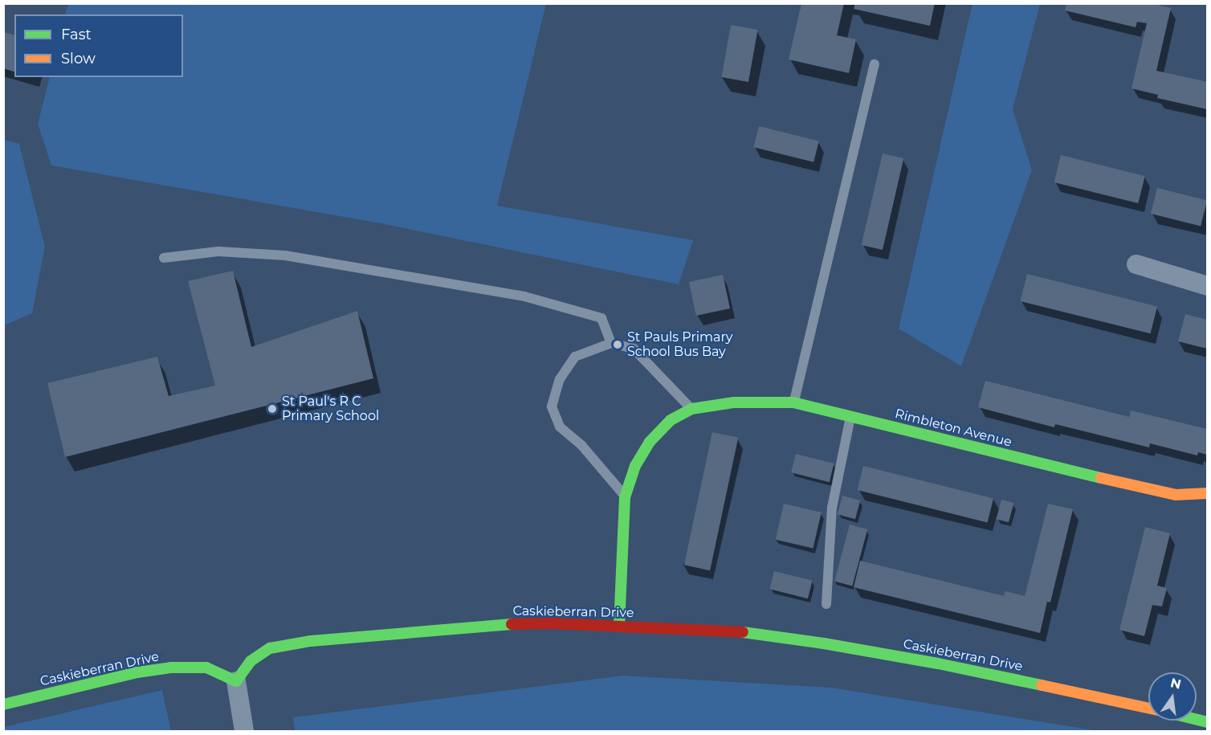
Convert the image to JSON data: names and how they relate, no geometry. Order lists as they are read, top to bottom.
{
  "streets": {
    "street": ["Rimbleton Avenue", "Caskieberran Drive"]
  },
  "crossings": [
    ["Rimbleton Avenue", "Caskieberran Drive"]
  ],
  "places": ["St Pauls Primary School Bus Bay", "St Paul's R C Primary School"],
  "legend": ["Fast", "Slow"],
  "north": "top"
}
